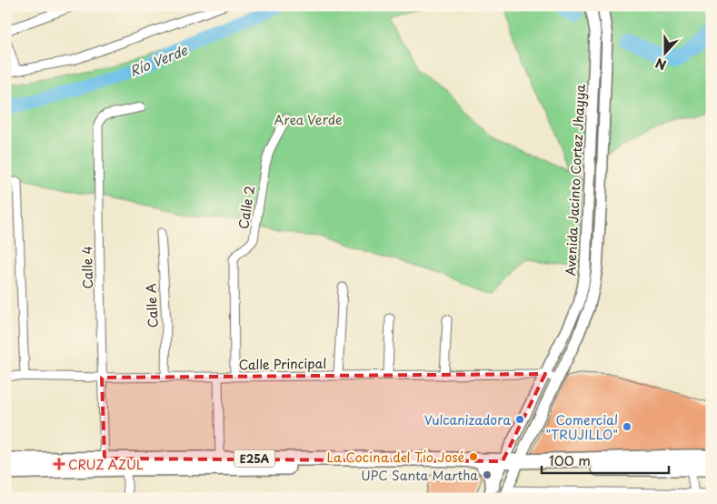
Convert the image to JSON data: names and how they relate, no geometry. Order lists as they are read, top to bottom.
{
  "streets": {
    "highway": ["E25A"],
    "street": [
      "Avenida Jacinto Cortez Jhayya",
      "Calle 2",
      "Calle 4",
      "Calle A",
      "Calle Principal"
    ]
  },
  "crossings": [
    ["Avenida Jacinto Cortez Jhayya", "Calle Principal"],
    ["Avenida Jacinto Cortez Jhayya", "E25A"],
    ["Calle 2", "Calle Principal"],
    ["Calle 4", "Calle Principal"],
    ["Calle 4", "E25A"],
    ["Calle A", "Calle Principal"]
  ],
  "water": ["Río Verde"],
  "parks": ["Area Verde"],
  "places": {
    "other": [
      "Vulcanizadora",
      "Comercial \"TRUJILLO\"",
      "La Cocina del Tío José",
      "UPC Santa Martha"
    ],
    "health": ["CRUZ AZUL"]
  },
  "scale_bar": "100 m",
  "north": "bottom"
}
